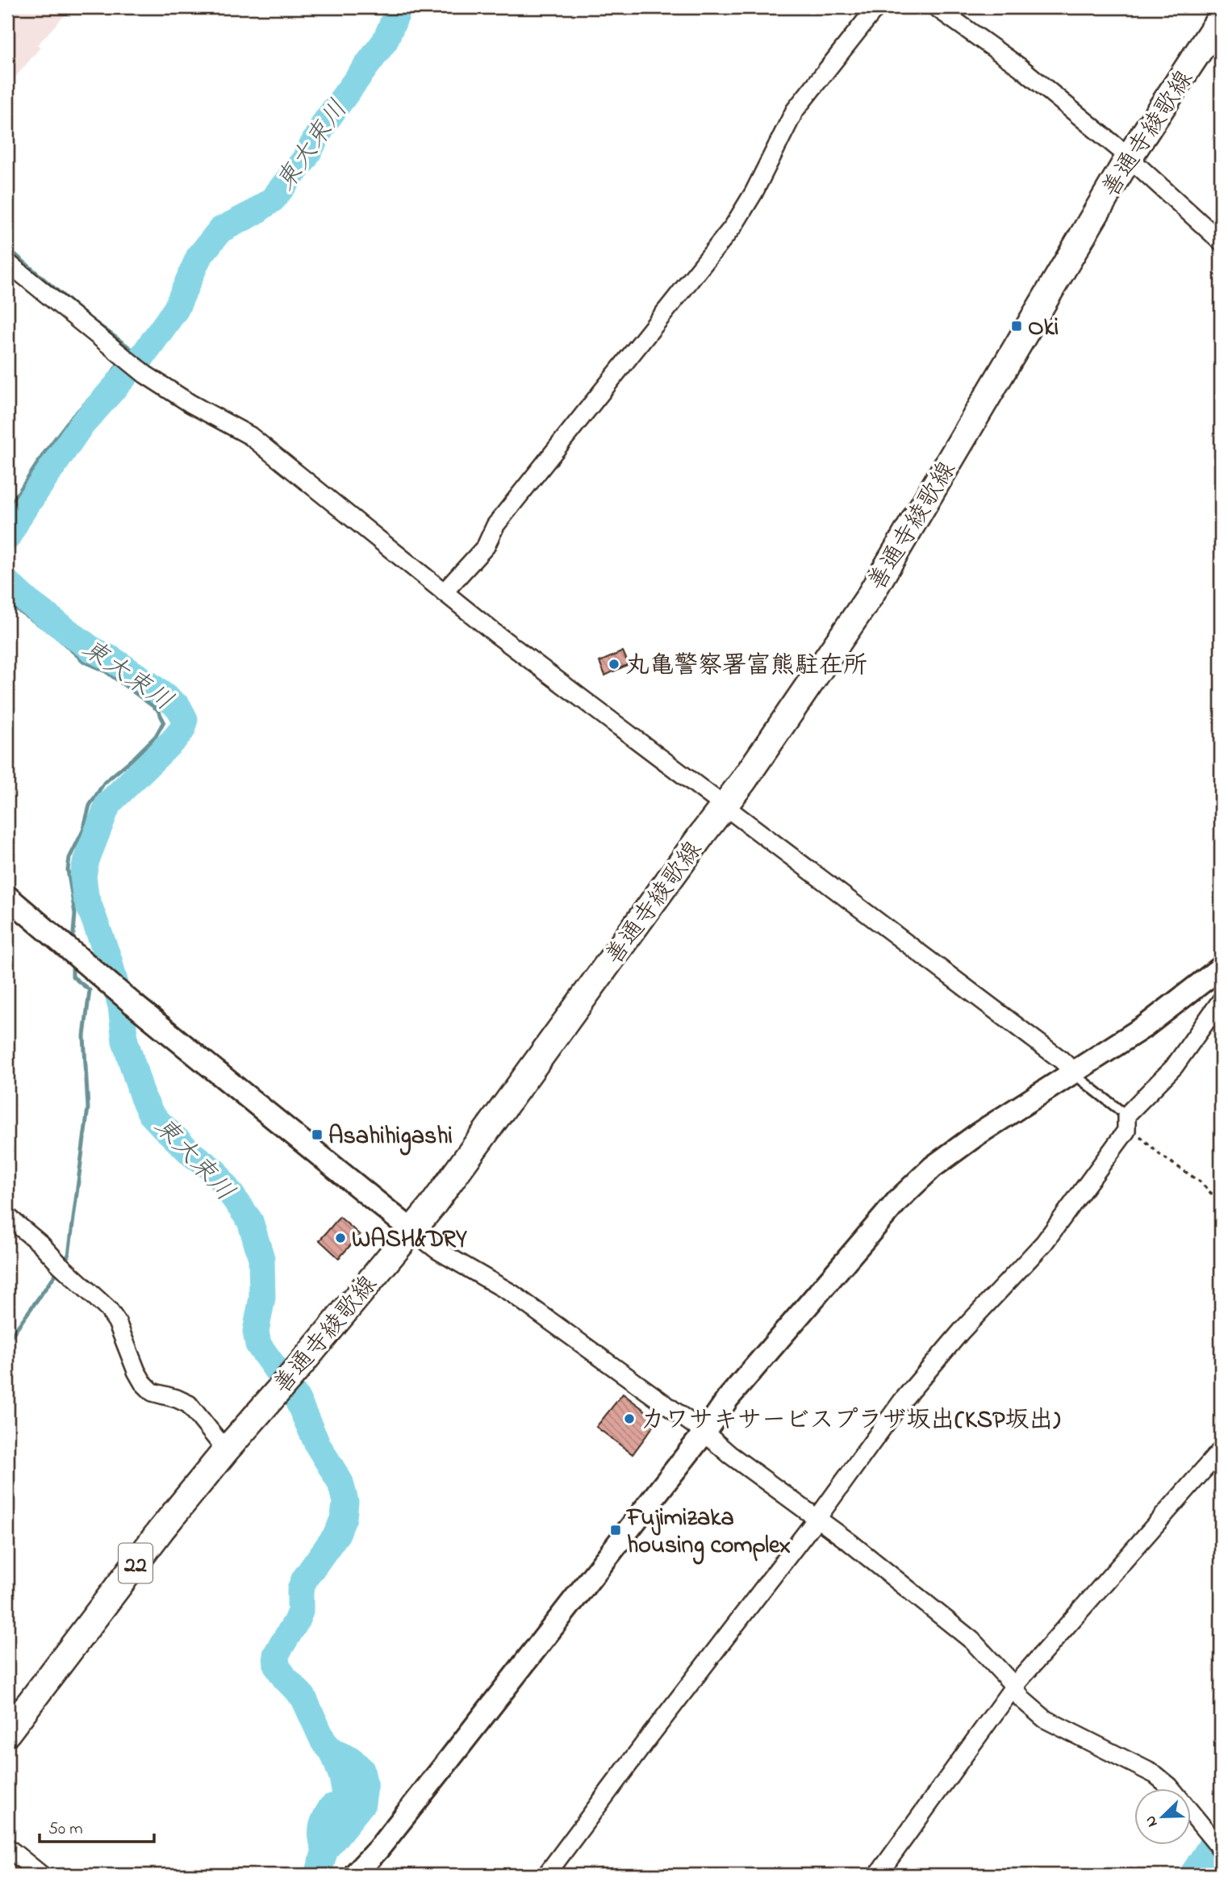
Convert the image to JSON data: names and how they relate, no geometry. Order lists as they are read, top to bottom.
{
  "streets": {
    "main road": ["善通寺綾歌線", "22"]
  },
  "water": ["東大束川"],
  "places": {
    "transit": ["Oki", "Asahihigashi", "Fujimizaka housing complex"],
    "other": ["丸亀警察署富熊駐在所", "WASH&DRY", "カワサキサービスプラザ坂出(KSP坂出)"]
  },
  "scale_bar": "50 m",
  "north": "bottom left"
}
